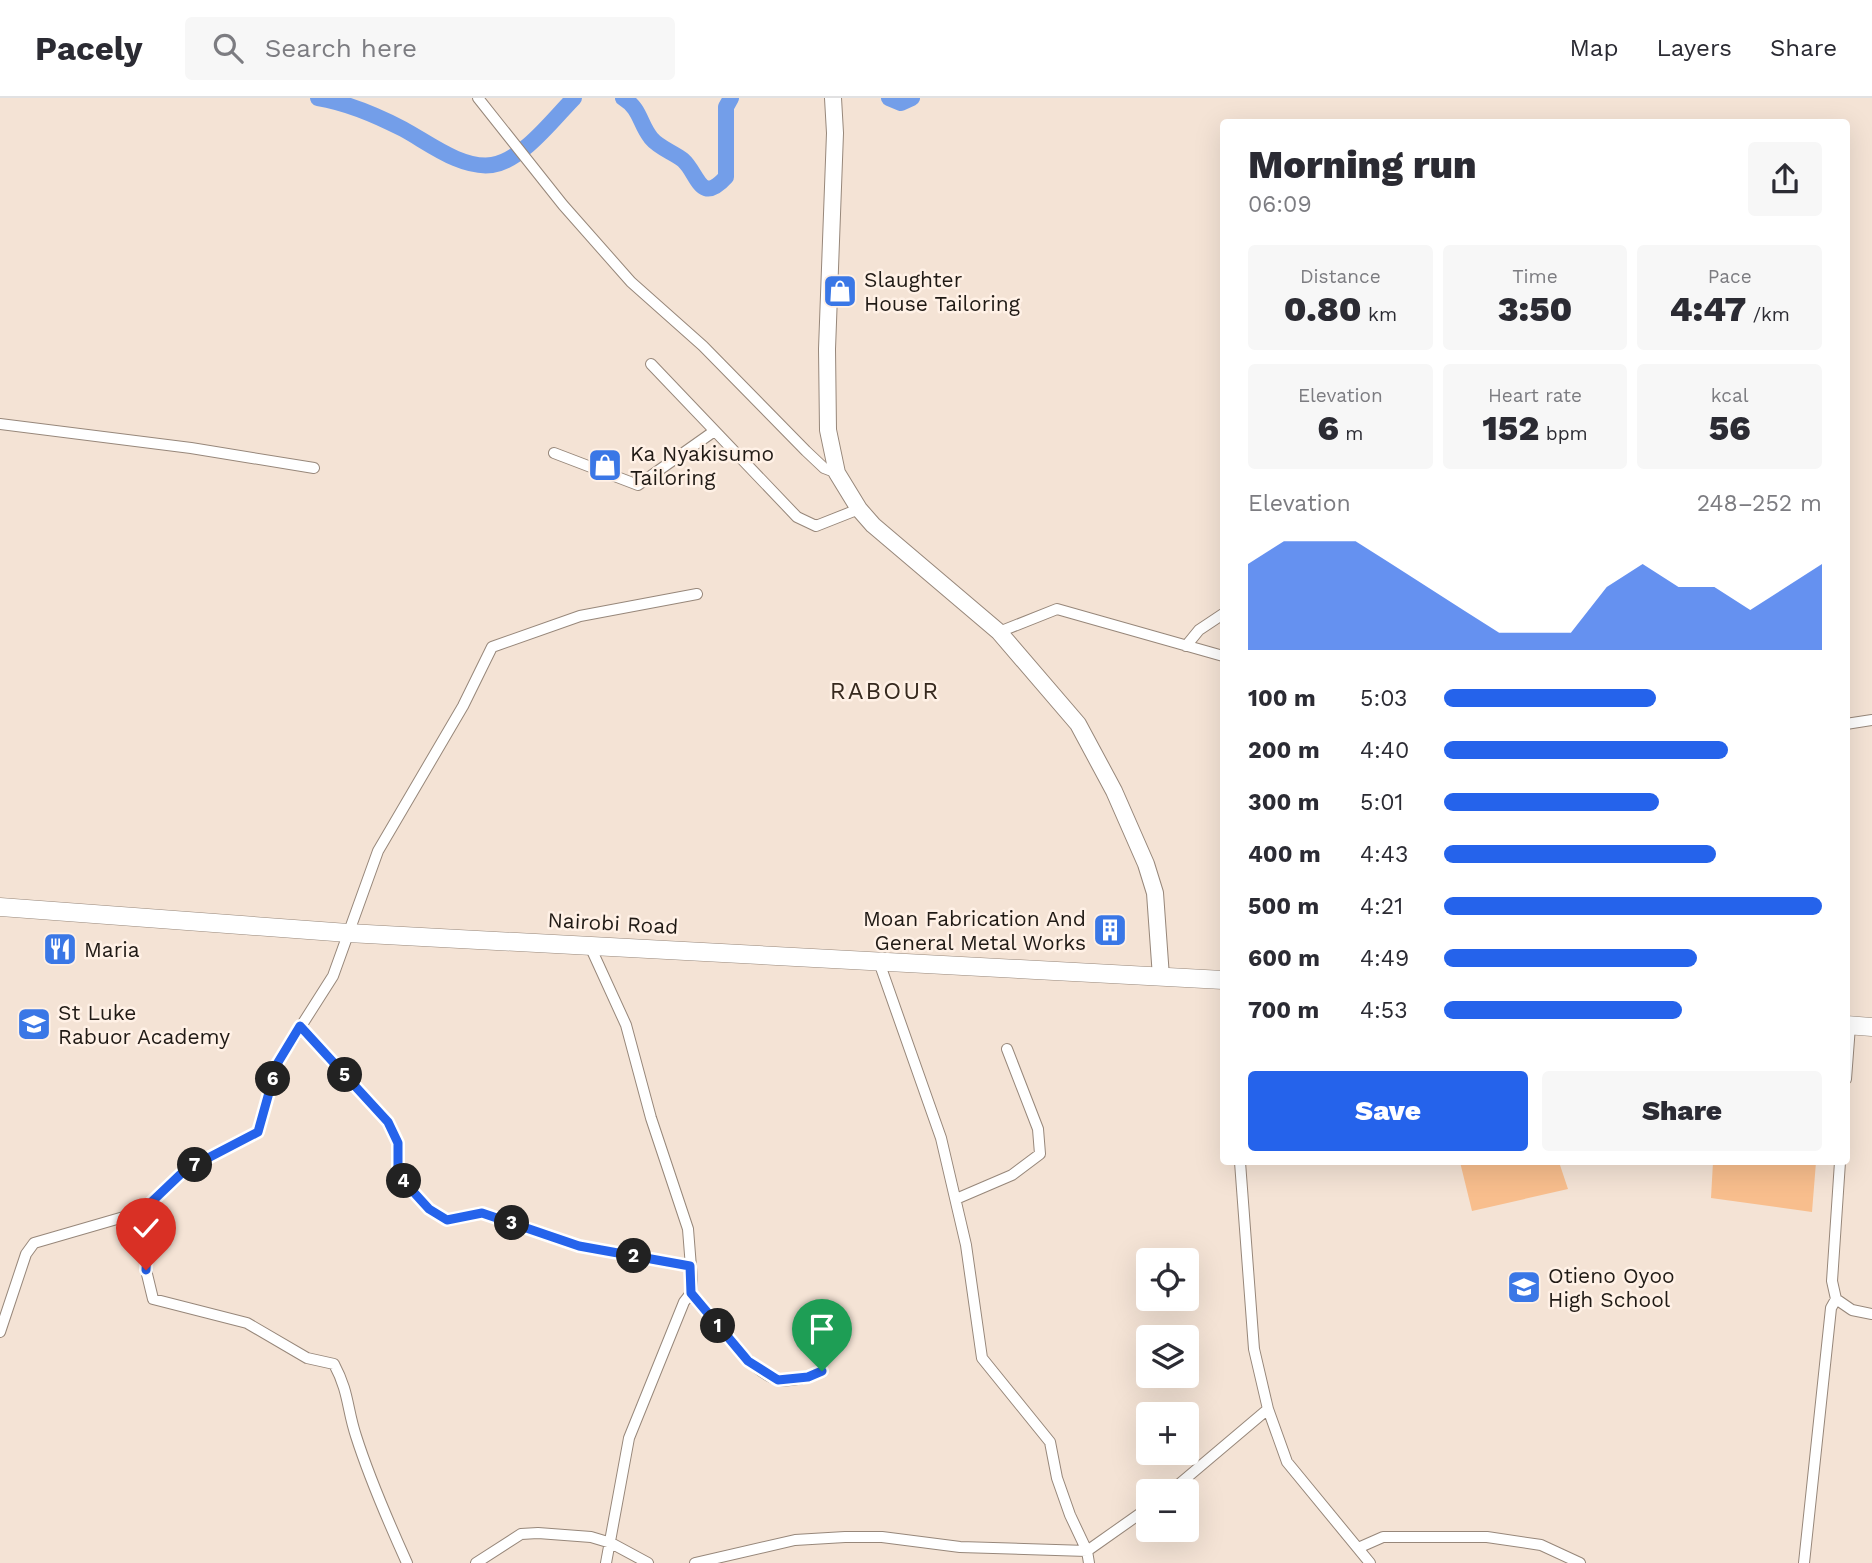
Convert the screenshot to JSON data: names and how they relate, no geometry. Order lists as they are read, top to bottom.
{
  "streets": {
    "highway": ["Nairobi Road"]
  },
  "districts": ["RABOUR"],
  "places": {
    "shop": ["Slaughter House Tailoring", "Ka Nyakisumo Tailoring"],
    "building": ["Moan Fabrication And General Metal Works"],
    "restaurant": ["Maria"],
    "school or university": ["St Luke Rabuor Academy", "Otieno Oyoo High School"]
  },
  "page": {
    "header": "Pacely",
    "search": "Search here",
    "nav": ["Map", "Layers", "Share"],
    "heading": ["Morning run", "06:09"],
    "stats": [
      ["Distance", "0.80 km"],
      ["Time", "3:50"],
      ["Pace", "4:47 /km"],
      ["Elevation", "6 m"],
      ["Heart rate", "152 bpm"],
      ["kcal", "56"]
    ],
    "chart": ["Elevation", "248–252 m"],
    "list": [
      {
        "name": "100 m",
        "note": "5:03"
      },
      {
        "name": "200 m",
        "note": "4:40"
      },
      {
        "name": "300 m",
        "note": "5:01"
      },
      {
        "name": "400 m",
        "note": "4:43"
      },
      {
        "name": "500 m",
        "note": "4:21"
      },
      {
        "name": "600 m",
        "note": "4:49"
      },
      {
        "name": "700 m",
        "note": "4:53"
      }
    ],
    "pins": [
      "5",
      "6",
      "7",
      "4",
      "3",
      "2",
      "1"
    ],
    "buttons": ["Save", "Share"],
    "map_buttons": ["+", "−"]
  }
}
